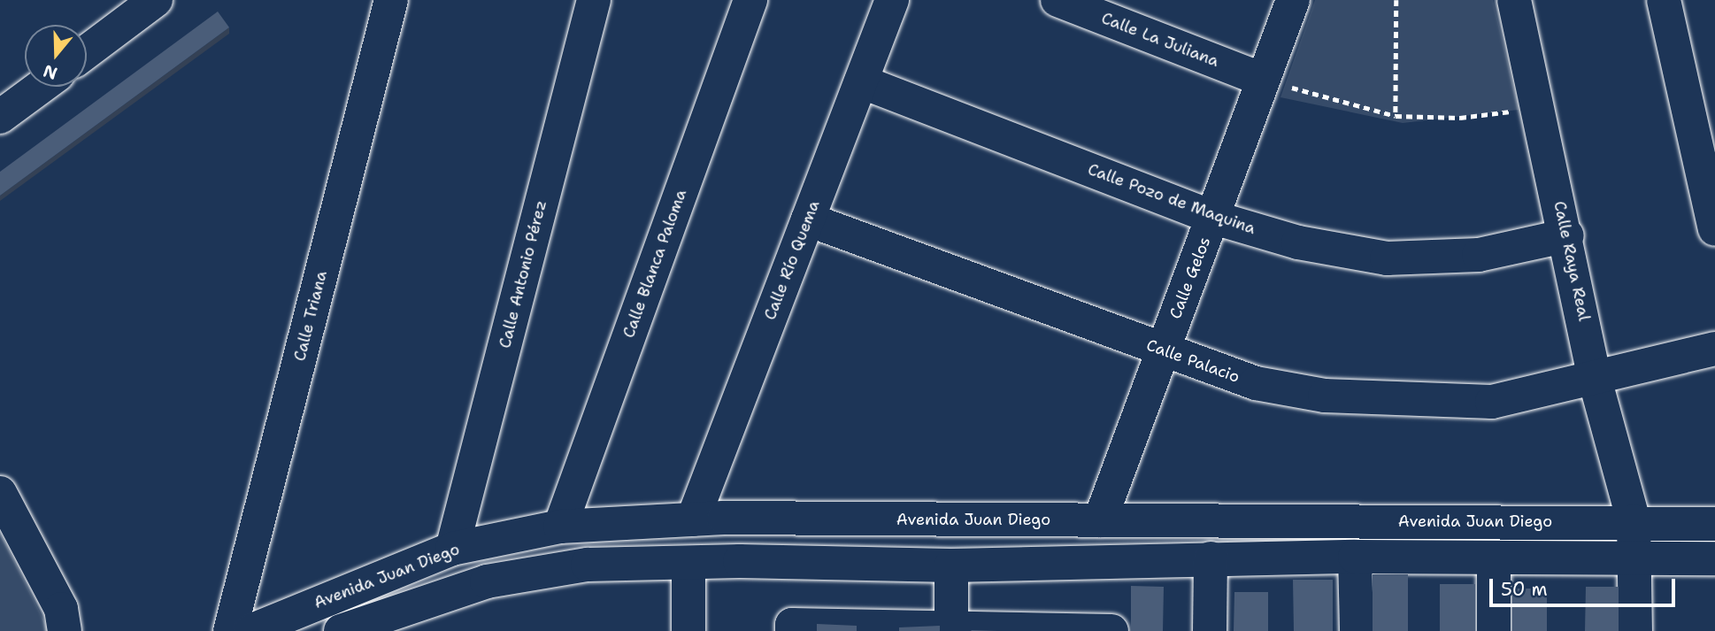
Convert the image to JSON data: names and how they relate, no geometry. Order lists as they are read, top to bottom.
{
  "streets": {
    "street": [
      "Calle La Juliana",
      "Calle Pozo de Maquina",
      "Calle Río Quema",
      "Calle Raya Real",
      "Calle Blanca Paloma",
      "Calle Antonio Pérez",
      "Calle Gelos",
      "Calle Triana",
      "Calle Palacio",
      "Avenida Juan Diego"
    ]
  },
  "crossings": [
    ["Calle La Juliana", "Calle Gelos"],
    ["Calle Pozo de Maquina", "Calle Río Quema"],
    ["Calle Pozo de Maquina", "Calle Raya Real"],
    ["Calle Pozo de Maquina", "Calle Gelos"],
    ["Calle Río Quema", "Calle Palacio"],
    ["Calle Río Quema", "Avenida Juan Diego"],
    ["Calle Raya Real", "Calle Palacio"],
    ["Calle Raya Real", "Avenida Juan Diego"],
    ["Calle Blanca Paloma", "Avenida Juan Diego"],
    ["Calle Antonio Pérez", "Avenida Juan Diego"],
    ["Calle Gelos", "Calle Palacio"],
    ["Calle Gelos", "Avenida Juan Diego"]
  ],
  "scale_bar": "50 m",
  "north": "bottom"
}
